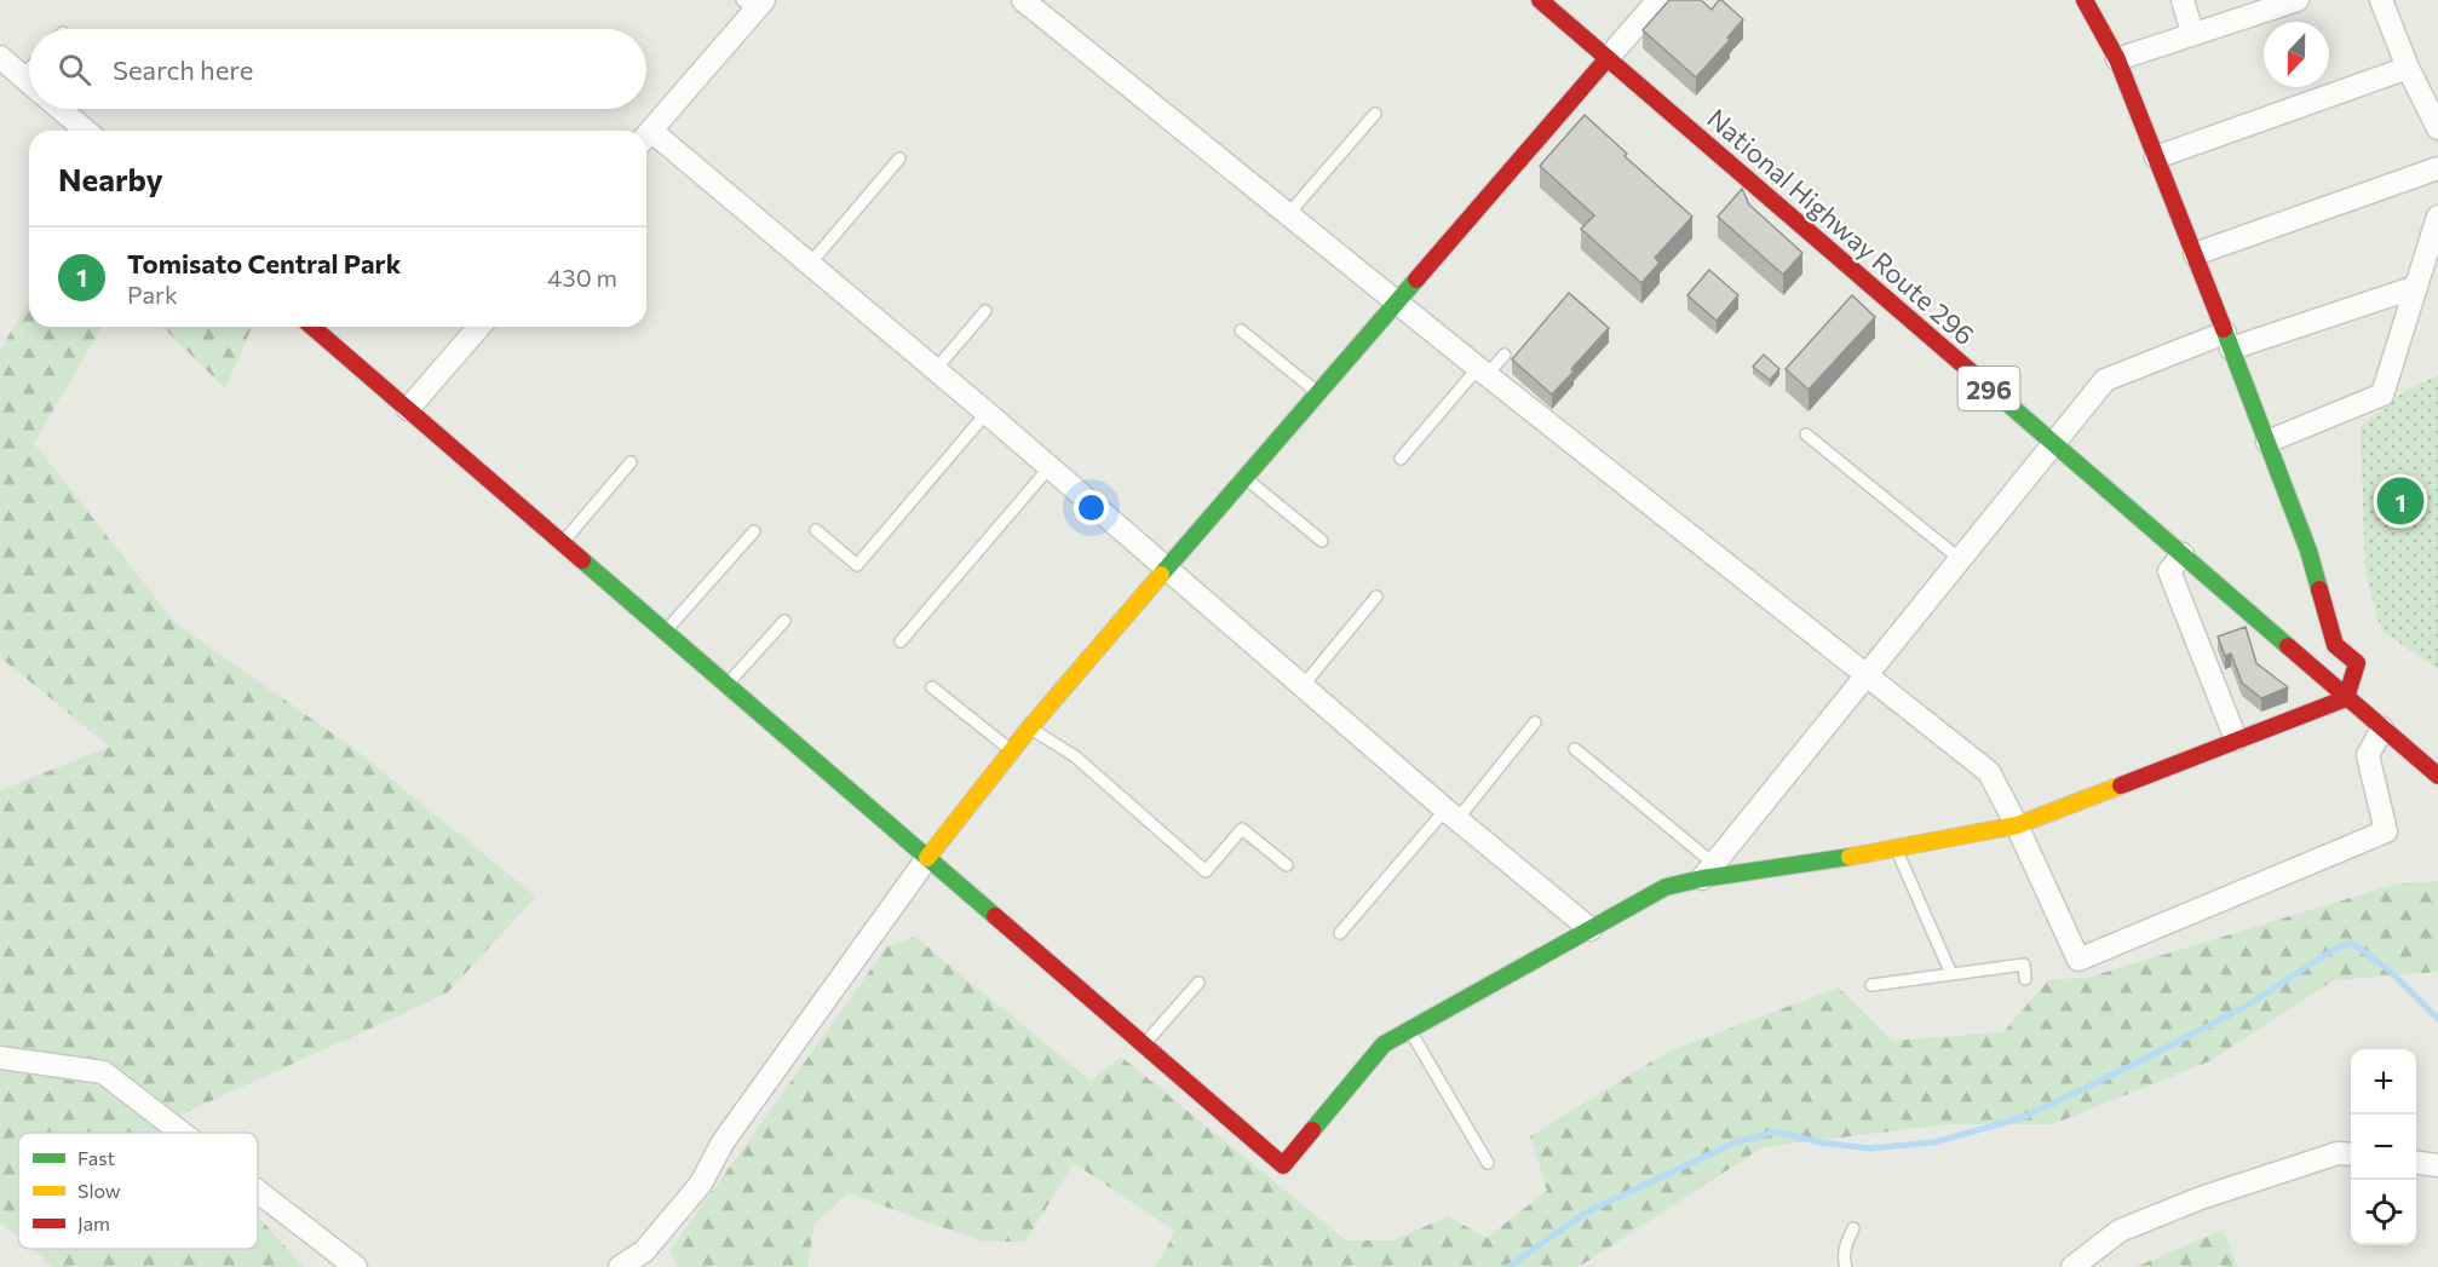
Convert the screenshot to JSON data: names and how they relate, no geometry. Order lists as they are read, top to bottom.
{
  "streets": {
    "main road": ["National Highway Route 296", "296"]
  },
  "legend": ["Fast", "Slow", "Jam"],
  "north": "bottom",
  "page": {
    "search": "Search here",
    "heading": "Nearby",
    "list": [
      {
        "mark": "1",
        "name": "Tomisato Central Park",
        "note": "Park",
        "value": "430 m"
      }
    ],
    "pins": "1",
    "map_buttons": ["+", "−"]
  }
}
